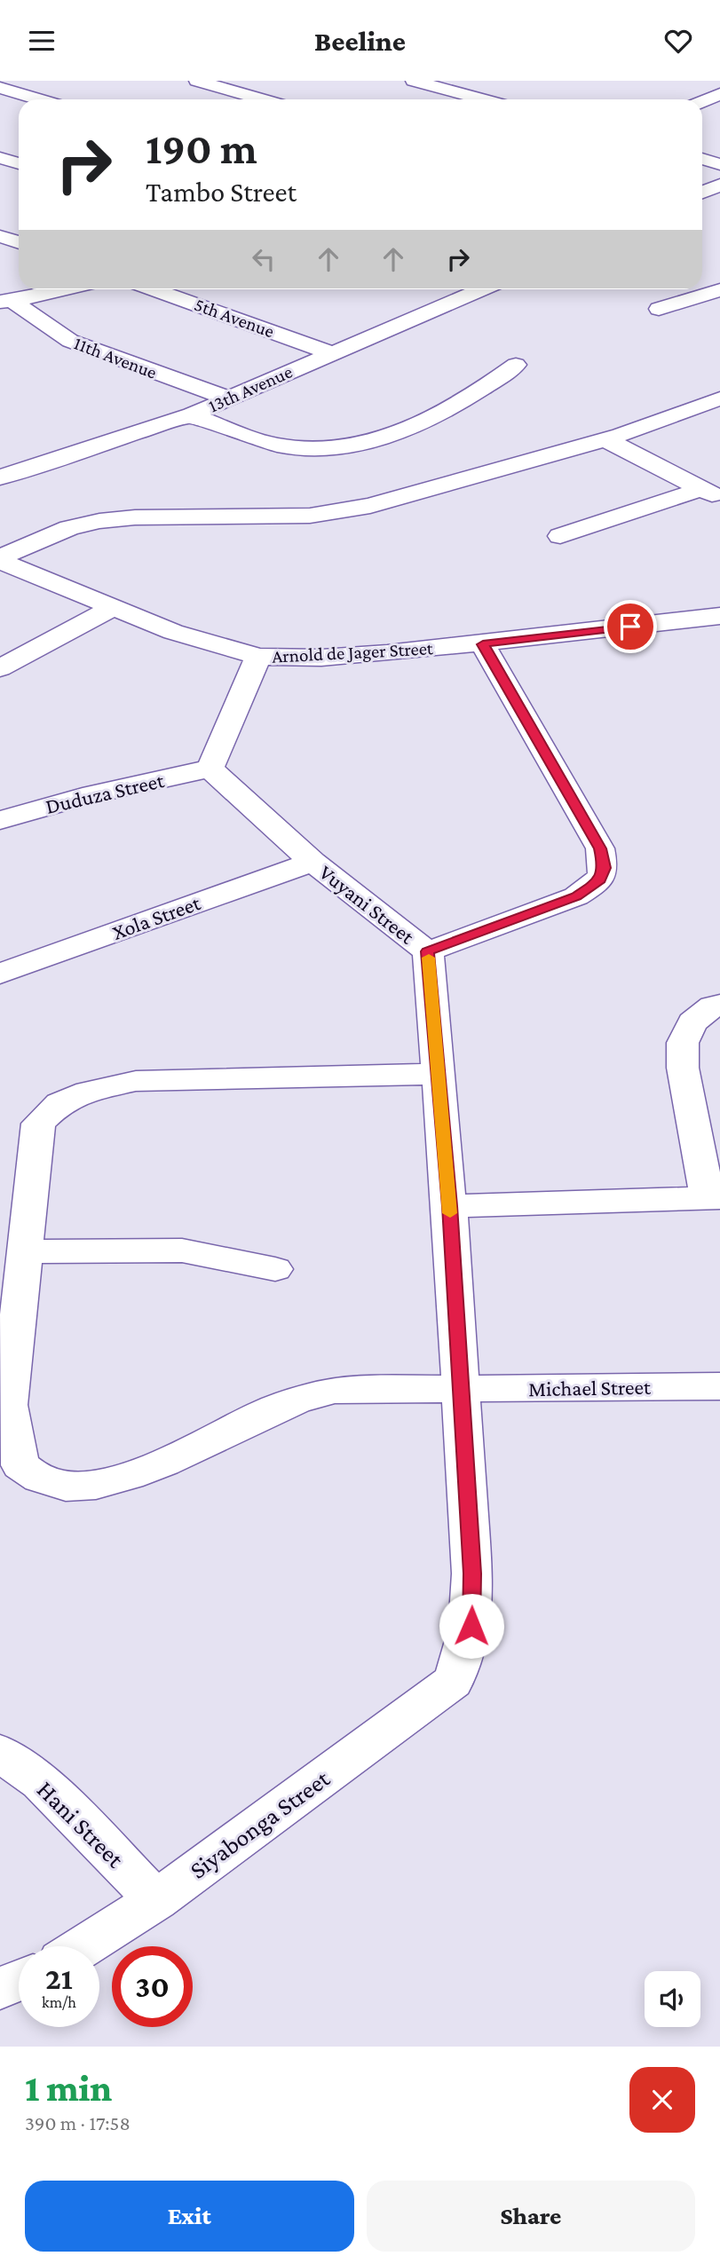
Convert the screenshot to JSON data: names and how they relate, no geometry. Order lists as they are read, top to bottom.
{
  "streets": {
    "street": [
      "5th Avenue",
      "11th Avenue",
      "13th Avenue",
      "Arnold de Jager Street",
      "Duduza Street",
      "Vuyani Street",
      "Xola Street",
      "Michael Street",
      "Hani Street",
      "Siyabonga Street"
    ]
  },
  "crossings": [
    ["5th Avenue", "13th Avenue"],
    ["11th Avenue", "13th Avenue"],
    ["Duduza Street", "Vuyani Street"],
    ["Vuyani Street", "Xola Street"],
    ["Vuyani Street", "Michael Street"],
    ["Vuyani Street", "Siyabonga Street"],
    ["Hani Street", "Siyabonga Street"]
  ],
  "page": {
    "header": "Beeline",
    "turn": ["190 m", "Tambo Street"],
    "speed": "21 km/h",
    "limit": "30",
    "heading": ["1 min", "390 m · 17:58"],
    "buttons": ["Exit", "Share"]
  }
}
